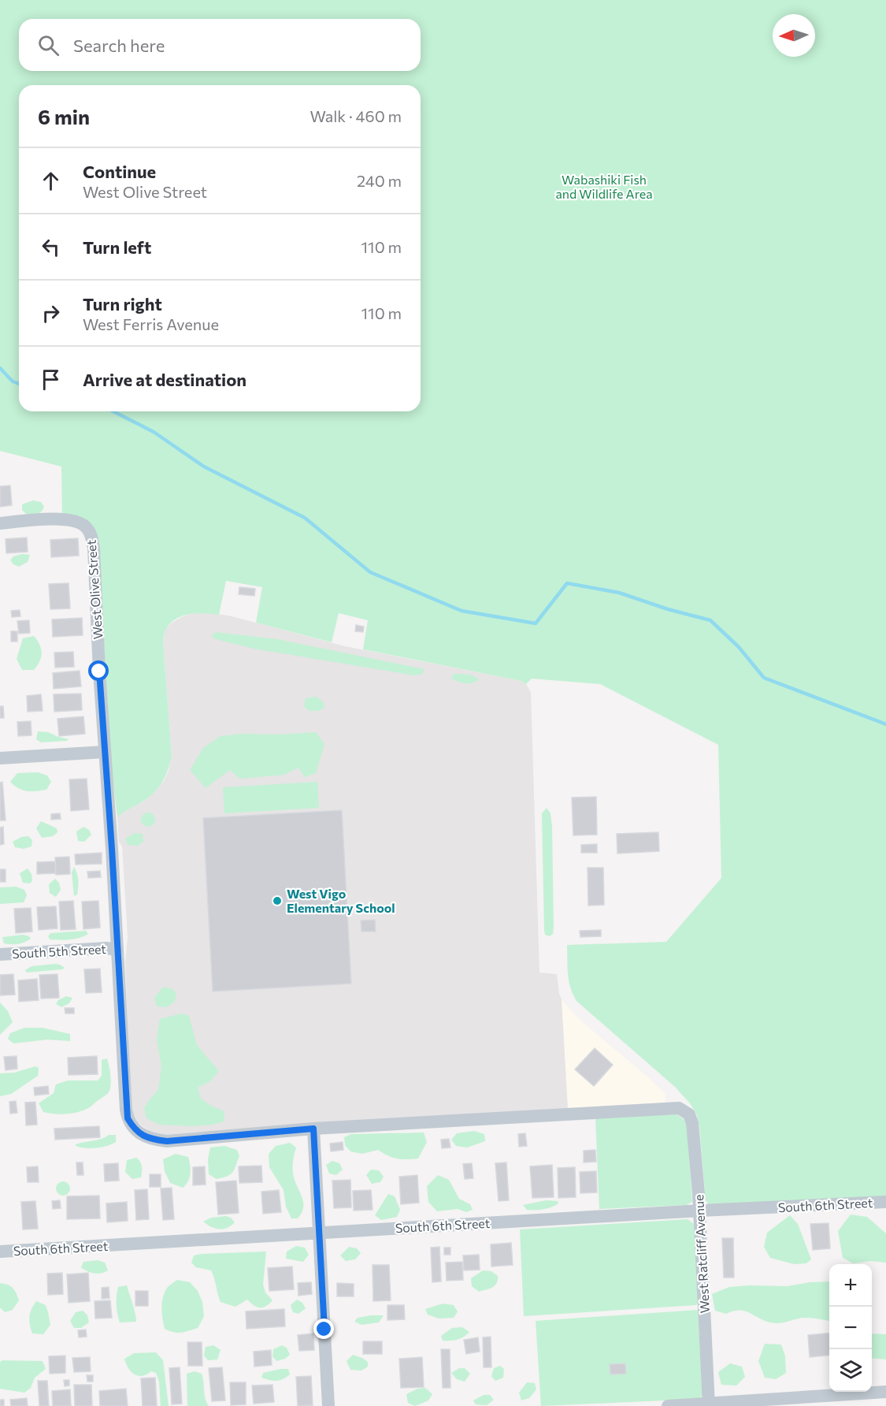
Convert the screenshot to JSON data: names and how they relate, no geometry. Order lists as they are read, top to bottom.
{
  "streets": {
    "street": [
      "West Olive Street",
      "South 5th Street",
      "South 6th Street",
      "West Ratcliff Avenue"
    ]
  },
  "crossings": [
    ["West Olive Street", "South 5th Street"],
    ["West Olive Street", "West Ratcliff Avenue"],
    ["South 6th Street", "West Ratcliff Avenue"]
  ],
  "parks": ["Wabashiki Fish and Wildlife Area"],
  "places": ["West Vigo Elementary School"],
  "north": "left",
  "page": {
    "search": "Search here",
    "heading": ["6 min", "Walk · 460 m"],
    "list": [
      ["Continue", "West Olive Street", "240 m"],
      ["Turn left", "110 m"],
      ["Turn right", "West Ferris Avenue", "110 m"],
      "Arrive at destination"
    ],
    "map_buttons": ["+", "−"]
  }
}
